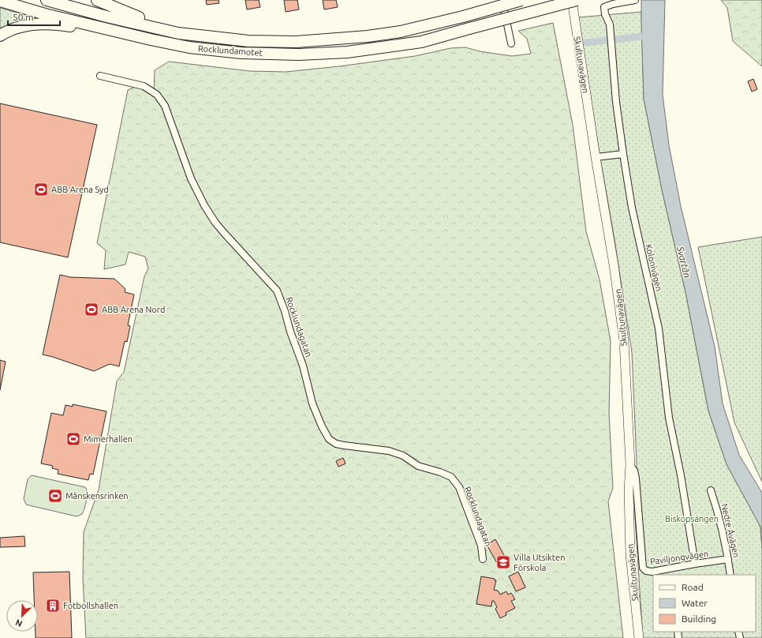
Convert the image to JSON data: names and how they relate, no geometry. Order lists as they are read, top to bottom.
{
  "streets": {
    "highway": ["Rocklundamotet"],
    "street": [
      "Skultunavägen",
      "Kolonivägen",
      "Rocklundagatan",
      "Nedre Åvägen",
      "Paviljongvägen"
    ]
  },
  "crossings": [
    ["Skultunavägen", "Paviljongvägen"],
    ["Kolonivägen", "Paviljongvägen"],
    ["Nedre Åvägen", "Paviljongvägen"]
  ],
  "water": ["Svartån"],
  "parks": ["Biskopsängen"],
  "places": {
    "sports": [
      "ABB Arena Syd",
      "ABB Arena Nord",
      "Mimerhallen",
      "Månskensrinken"
    ],
    "school or university": ["Villa Utsikten Förskola"],
    "building": ["Fotbollshallen"]
  },
  "legend": ["Road", "Water", "Building"],
  "scale_bar": "50 m",
  "north": "bottom left"
}
